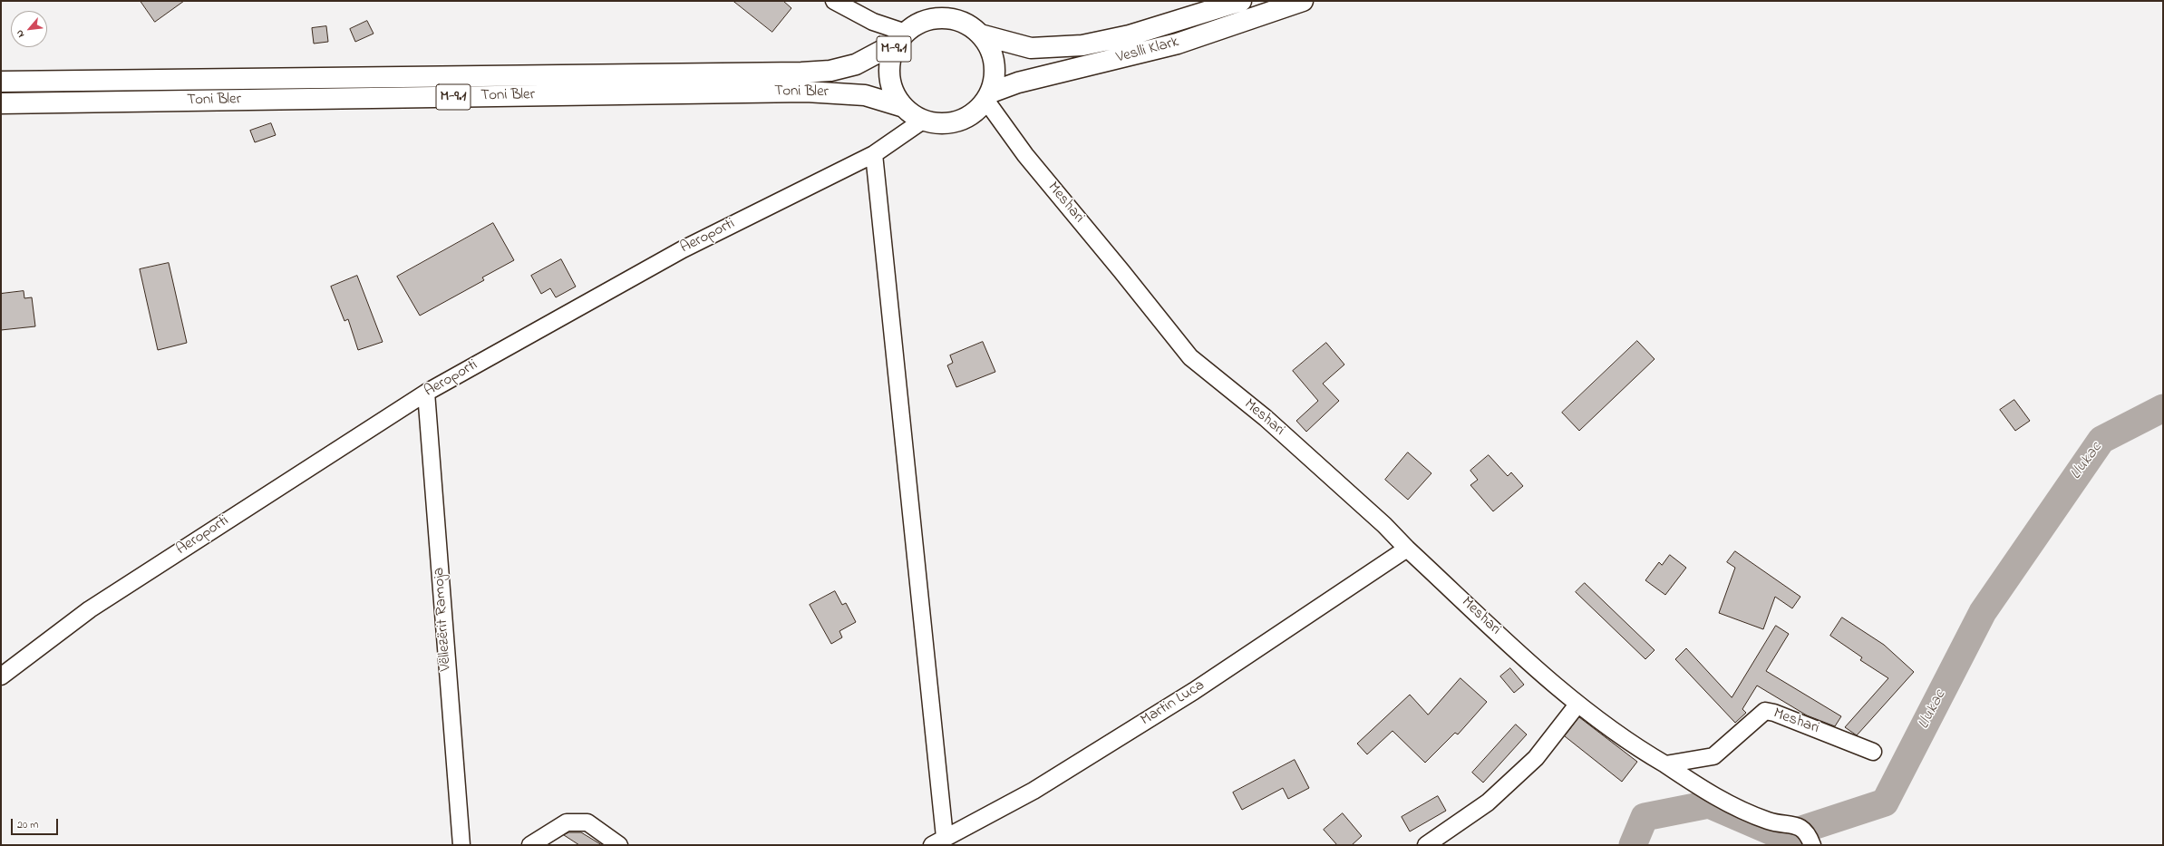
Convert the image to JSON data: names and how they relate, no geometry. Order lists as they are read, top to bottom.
{
  "streets": {
    "main road": ["M-9.1", "Veslli Klark", "Toni Bler"],
    "street": [
      "Meshari",
      "Aeroporti",
      "Vëllezërit Ramoja",
      "Martin Luca"
    ]
  },
  "crossings": [
    ["M-9.1", "Veslli Klark"],
    ["M-9.1", "Toni Bler"],
    ["M-9.1", "Meshari"],
    ["M-9.1", "Aeroporti"],
    ["Veslli Klark", "Toni Bler"],
    ["Veslli Klark", "Meshari"],
    ["Veslli Klark", "Aeroporti"],
    ["Toni Bler", "Meshari"],
    ["Toni Bler", "Aeroporti"],
    ["Meshari", "Aeroporti"],
    ["Meshari", "Martin Luca"],
    ["Aeroporti", "Vëllezërit Ramoja"]
  ],
  "water": ["Llukac"],
  "scale_bar": "20 m",
  "north": "bottom left"
}
